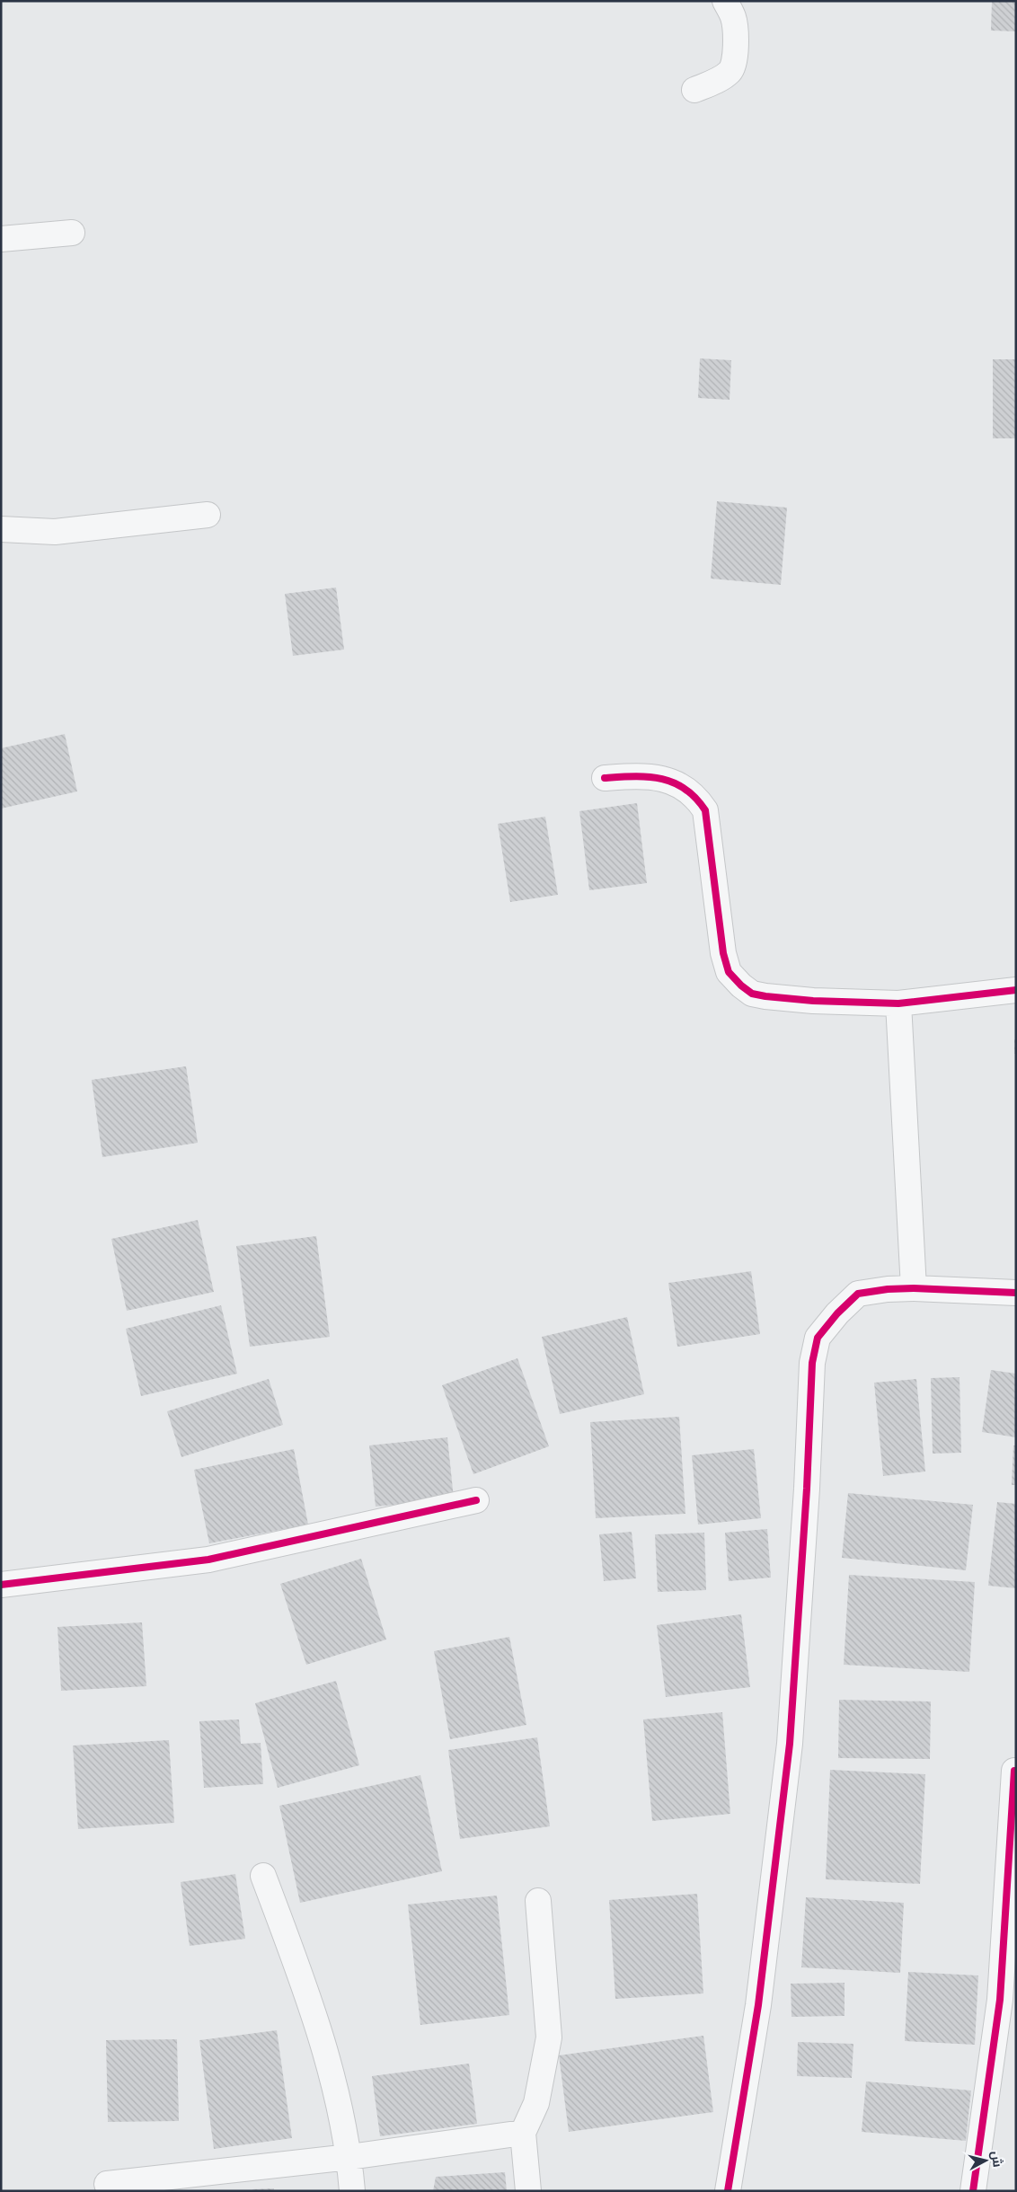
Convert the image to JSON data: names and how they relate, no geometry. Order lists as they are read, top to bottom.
{
  "north": "right"
}
